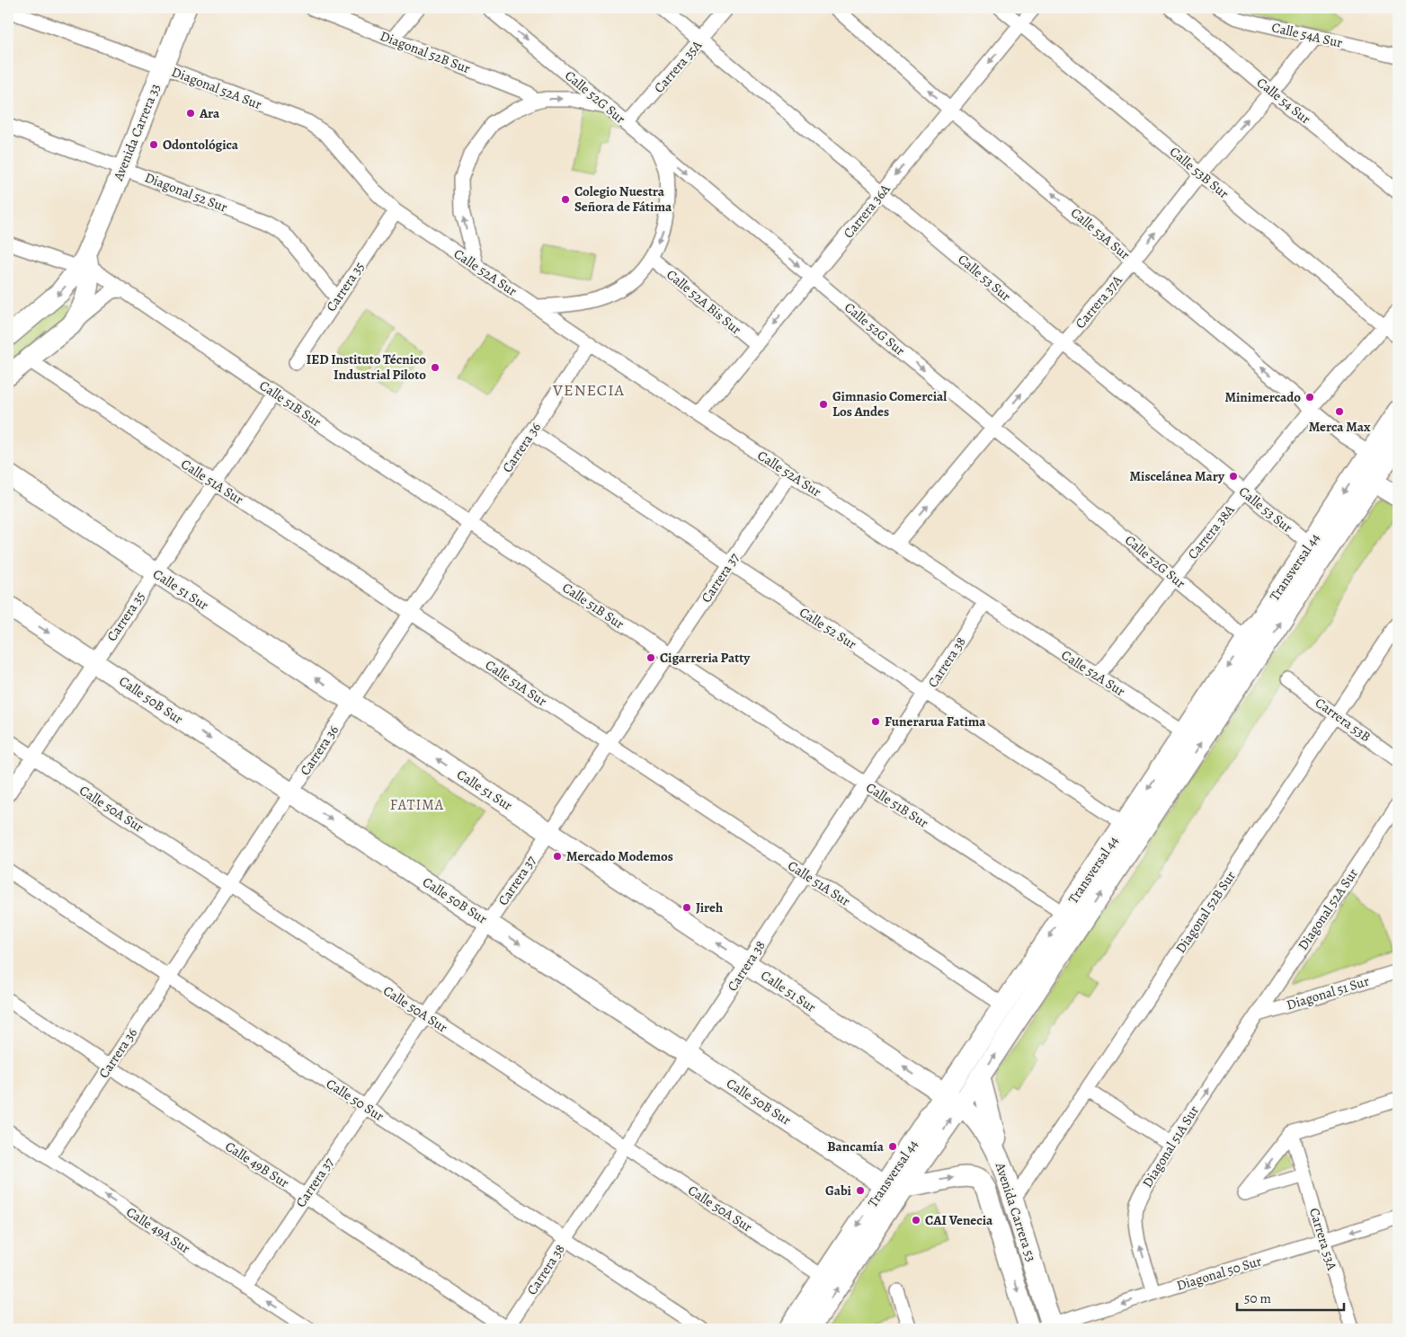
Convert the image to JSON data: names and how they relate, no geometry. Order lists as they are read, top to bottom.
{
  "streets": {
    "main road": [
      "Avenida Carrera 33",
      "Transversal 44",
      "Calle 51 Sur",
      "Calle 50B Sur",
      "Avenida Carrera 53"
    ],
    "street": [
      "Calle 54A Sur",
      "Diagonal 52B Sur",
      "Carrera 35A",
      "Diagonal 52A Sur",
      "Calle 52G Sur",
      "Calle 54 Sur",
      "Calle 53B Sur",
      "Diagonal 52 Sur",
      "Carrera 36A",
      "Calle 53A Sur",
      "Calle 52A Sur",
      "Calle 53 Sur",
      "Carrera 35",
      "Calle 52A Bis Sur",
      "Carrera 37A",
      "Calle 51B Sur",
      "Carrera 36",
      "Calle 51A Sur",
      "Carrera 38A",
      "Carrera 37",
      "Calle 52 Sur",
      "Carrera 38",
      "Carrera 53B",
      "Calle 50A Sur",
      "Diagonal 51 Sur",
      "Calle 50 Sur",
      "Diagonal 51A Sur",
      "Calle 49B Sur",
      "Calle 49A Sur",
      "Carrera 53A",
      "Diagonal 50 Sur"
    ]
  },
  "crossings": [
    ["Calle 54A Sur", "Carrera 37A"],
    ["Diagonal 52B Sur", "Carrera 53B"],
    ["Diagonal 52B Sur", "Avenida Carrera 53"],
    ["Carrera 35A", "Calle 52G Sur"],
    ["Carrera 35A", "Calle 53 Sur"],
    ["Diagonal 52A Sur", "Avenida Carrera 33"],
    ["Diagonal 52A Sur", "Calle 52A Sur"],
    ["Diagonal 52A Sur", "Carrera 35"],
    ["Diagonal 52A Sur", "Diagonal 51 Sur"],
    ["Diagonal 52A Sur", "Diagonal 51A Sur"],
    ["Calle 52G Sur", "Carrera 36A"],
    ["Calle 52G Sur", "Carrera 37A"],
    ["Calle 52G Sur", "Carrera 38A"],
    ["Calle 52G Sur", "Transversal 44"],
    ["Calle 54 Sur", "Carrera 37A"],
    ["Avenida Carrera 33", "Diagonal 52 Sur"],
    ["Avenida Carrera 33", "Calle 51B Sur"],
    ["Avenida Carrera 33", "Calle 51A Sur"],
    ["Calle 53B Sur", "Carrera 36A"],
    ["Calle 53B Sur", "Carrera 37A"],
    ["Calle 53B Sur", "Carrera 38A"],
    ["Diagonal 52 Sur", "Carrera 35"],
    ["Carrera 36A", "Calle 53A Sur"],
    ["Carrera 36A", "Calle 52A Sur"],
    ["Carrera 36A", "Calle 53 Sur"],
    ["Carrera 36A", "Calle 52A Bis Sur"],
    ["Calle 53A Sur", "Carrera 37A"],
    ["Calle 53A Sur", "Carrera 38A"],
    ["Calle 53A Sur", "Transversal 44"],
    ["Calle 52A Sur", "Carrera 35"],
    ["Calle 52A Sur", "Carrera 37A"],
    ["Calle 52A Sur", "Carrera 36"],
    ["Calle 52A Sur", "Carrera 38A"],
    ["Calle 52A Sur", "Transversal 44"],
    ["Calle 52A Sur", "Carrera 37"],
    ["Calle 52A Sur", "Carrera 38"],
    ["Calle 53 Sur", "Carrera 37A"],
    ["Calle 53 Sur", "Carrera 38A"],
    ["Calle 53 Sur", "Transversal 44"],
    ["Carrera 35", "Calle 51B Sur"],
    ["Carrera 35", "Calle 51A Sur"],
    ["Carrera 35", "Calle 51 Sur"],
    ["Carrera 35", "Calle 50B Sur"],
    ["Carrera 35", "Calle 50A Sur"],
    ["Calle 51B Sur", "Carrera 36"],
    ["Calle 51B Sur", "Transversal 44"],
    ["Calle 51B Sur", "Carrera 37"],
    ["Calle 51B Sur", "Carrera 38"],
    ["Carrera 36", "Calle 51A Sur"],
    ["Carrera 36", "Calle 51 Sur"],
    ["Carrera 36", "Calle 52 Sur"],
    ["Carrera 36", "Calle 50B Sur"],
    ["Carrera 36", "Calle 50A Sur"],
    ["Carrera 36", "Calle 50 Sur"],
    ["Carrera 36", "Calle 49B Sur"],
    ["Carrera 36", "Calle 49A Sur"],
    ["Calle 51A Sur", "Transversal 44"],
    ["Calle 51A Sur", "Carrera 37"],
    ["Calle 51A Sur", "Carrera 38"],
    ["Transversal 44", "Calle 51 Sur"],
    ["Transversal 44", "Calle 52 Sur"],
    ["Transversal 44", "Calle 50B Sur"],
    ["Transversal 44", "Calle 50A Sur"],
    ["Transversal 44", "Avenida Carrera 53"],
    ["Carrera 37", "Calle 51 Sur"],
    ["Carrera 37", "Calle 52 Sur"],
    ["Carrera 37", "Calle 50B Sur"],
    ["Carrera 37", "Calle 50A Sur"],
    ["Carrera 37", "Calle 50 Sur"],
    ["Carrera 37", "Calle 49B Sur"],
    ["Carrera 37", "Calle 49A Sur"],
    ["Calle 51 Sur", "Carrera 38"],
    ["Calle 51 Sur", "Avenida Carrera 53"],
    ["Calle 52 Sur", "Carrera 38"],
    ["Carrera 38", "Calle 50B Sur"],
    ["Carrera 38", "Calle 50A Sur"],
    ["Carrera 38", "Calle 50 Sur"],
    ["Carrera 38", "Calle 49B Sur"],
    ["Diagonal 51 Sur", "Diagonal 51A Sur"],
    ["Diagonal 51A Sur", "Diagonal 50 Sur"],
    ["Avenida Carrera 53", "Diagonal 50 Sur"],
    ["Carrera 53A", "Diagonal 50 Sur"]
  ],
  "one_way": [
    "Calle 52G Sur",
    "Carrera 36A",
    "Calle 53A Sur",
    "Carrera 37A",
    "Calle 51 Sur",
    "Calle 50B Sur",
    "Diagonal 51A Sur",
    "Calle 49A Sur"
  ],
  "districts": ["VENECIA", "FATIMA"],
  "places": [
    "Ara",
    "Odontológica",
    "Colegio Nuestra Señora de Fátima",
    "IED Instituto Técnico Industrial Piloto",
    "Minimercado",
    "Gimnasio Comercial Los Andes",
    "Merca Max",
    "Miscelánea Mary",
    "Cigarreria Patty",
    "Funerarua Fatima",
    "Mercado Modemos",
    "Jireh",
    "Bancamía",
    "Gabi",
    "CAI Venecia"
  ],
  "scale_bar": "50 m"
}
